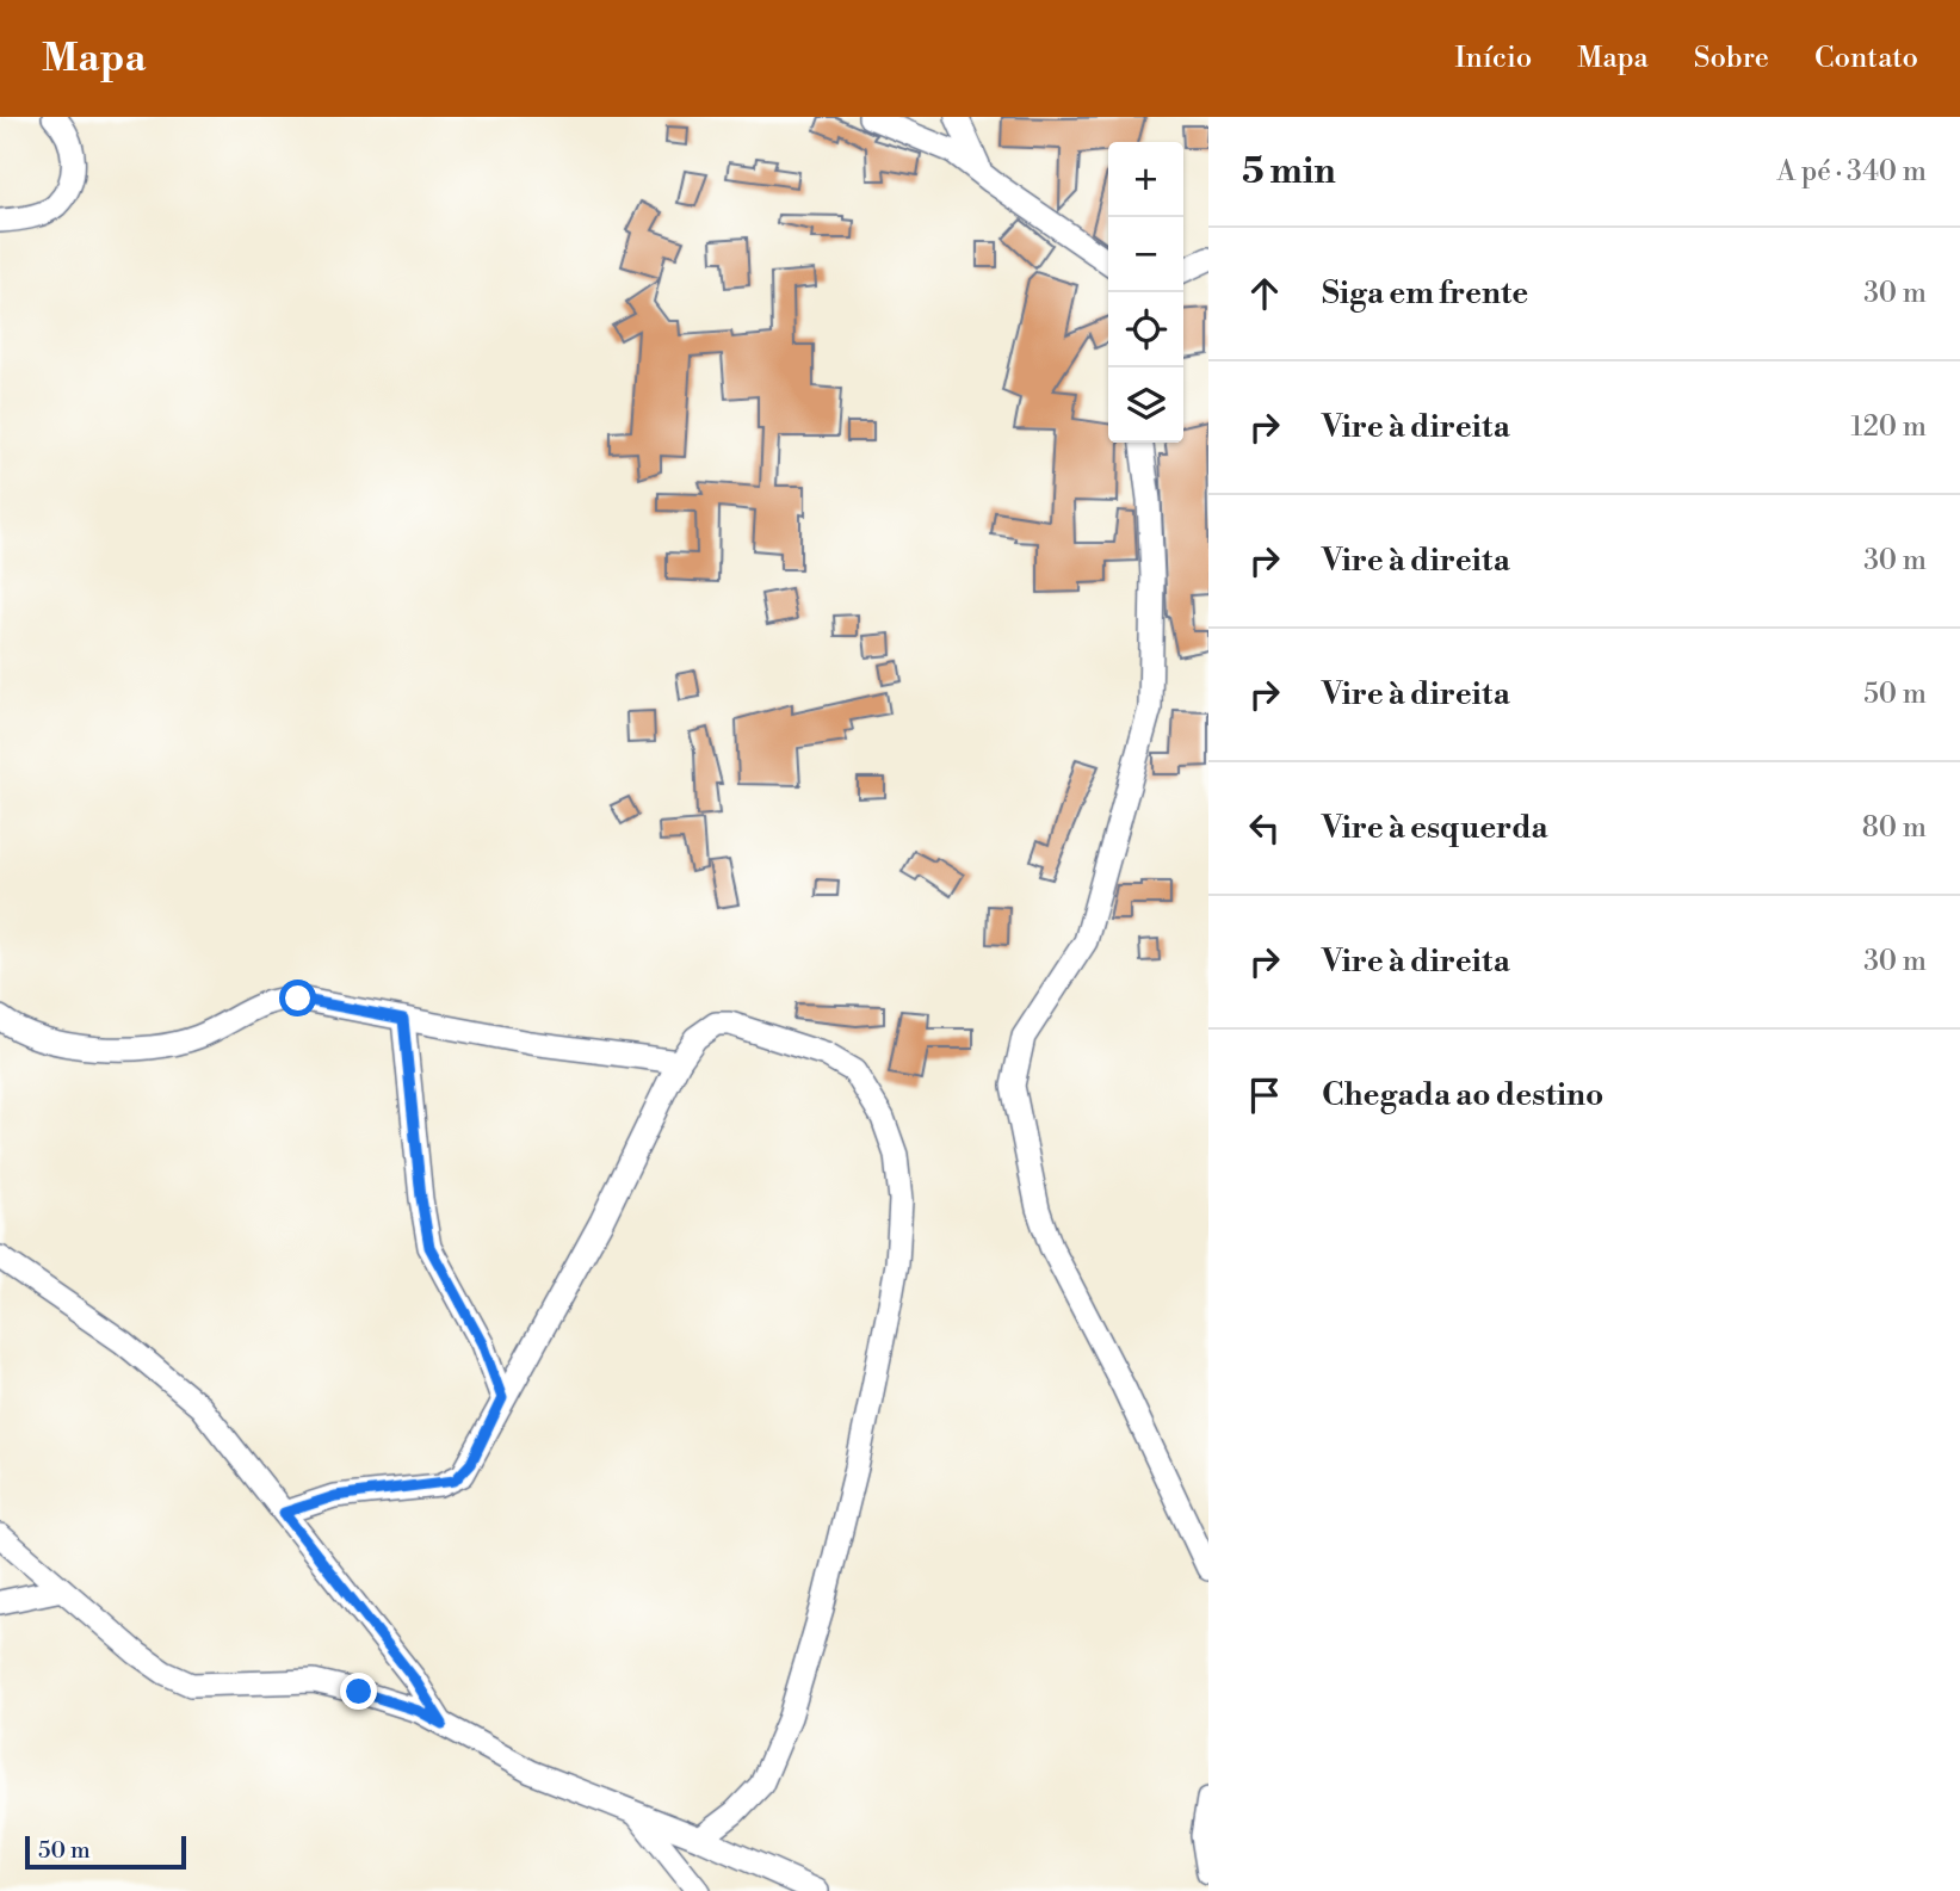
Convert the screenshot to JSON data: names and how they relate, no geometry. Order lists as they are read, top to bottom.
{
  "scale_bar": "50 m",
  "page": {
    "header": "Mapa",
    "nav": [
      "Início",
      "Mapa",
      "Sobre",
      "Contato"
    ],
    "heading": ["5 min", "A pé · 340 m"],
    "map_buttons": ["+", "−"],
    "list": [
      ["Siga em frente", "30 m"],
      ["Vire à direita", "120 m"],
      ["Vire à direita", "30 m"],
      ["Vire à direita", "50 m"],
      ["Vire à esquerda", "80 m"],
      ["Vire à direita", "30 m"],
      "Chegada ao destino"
    ],
    "scale": "50 m"
  }
}
